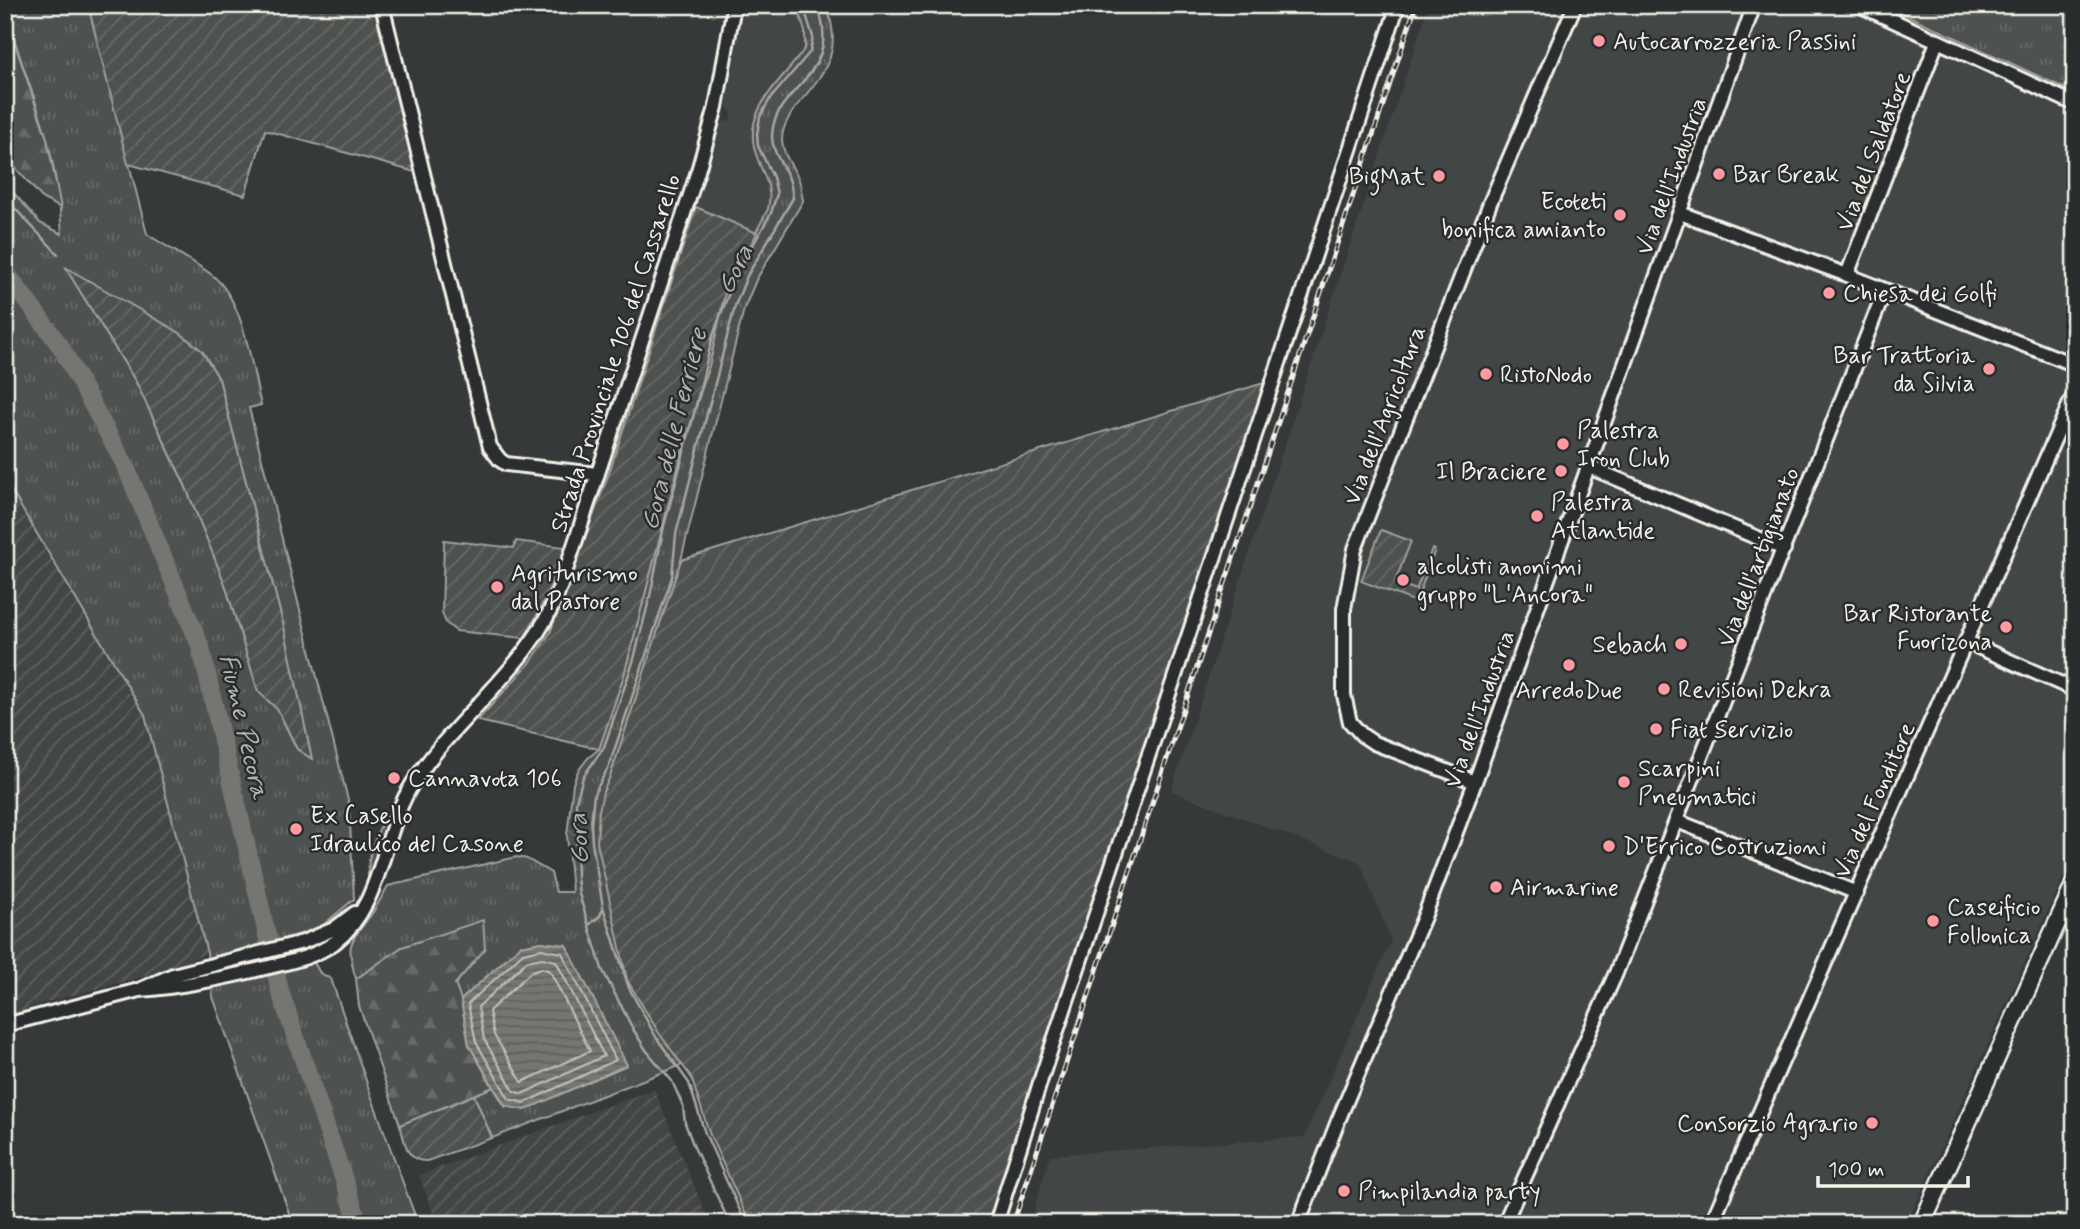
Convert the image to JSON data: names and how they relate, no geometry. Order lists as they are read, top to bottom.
{
  "streets": {
    "street": [
      "Via del Saldatore",
      "Via dell'Industria",
      "Strada Provinciale 106 del Cassarello",
      "Via dell'Agricoltura",
      "Via dell'artigianato",
      "Via del Fonditore"
    ]
  },
  "crossings": [
    ["Via dell'Industria", "Via dell'Agricoltura"]
  ],
  "water": ["Gora", "Gora delle Ferriere", "Fiume Pecora"],
  "places": [
    "Autocarrozzeria Passini",
    "Bar Break",
    "BigMat",
    "Ecoteti bonifica amianto",
    "Chiesa dei Golfi",
    "Bar Trattoria da Silvia",
    "RistoNodo",
    "Palestra Iron Club",
    "Il Braciere",
    "Palestra Atlantide",
    "alcolisti anonimi gruppo \"L'Ancora\"",
    "Agriturismo dal Pastore",
    "Bar Ristorante Fuorizona",
    "Sebach",
    "ArredoDue",
    "Revisioni Dekra",
    "Fiat Servizio",
    "Cannavota 106",
    "Scarpini Pneumatici",
    "Ex Casello Idraulico del Casone",
    "D'Errico Costruzioni",
    "Airmarine",
    "Caseificio Follonica",
    "Consorzio Agrario",
    "Pimpilandia party"
  ],
  "scale_bar": "100 m"
}
